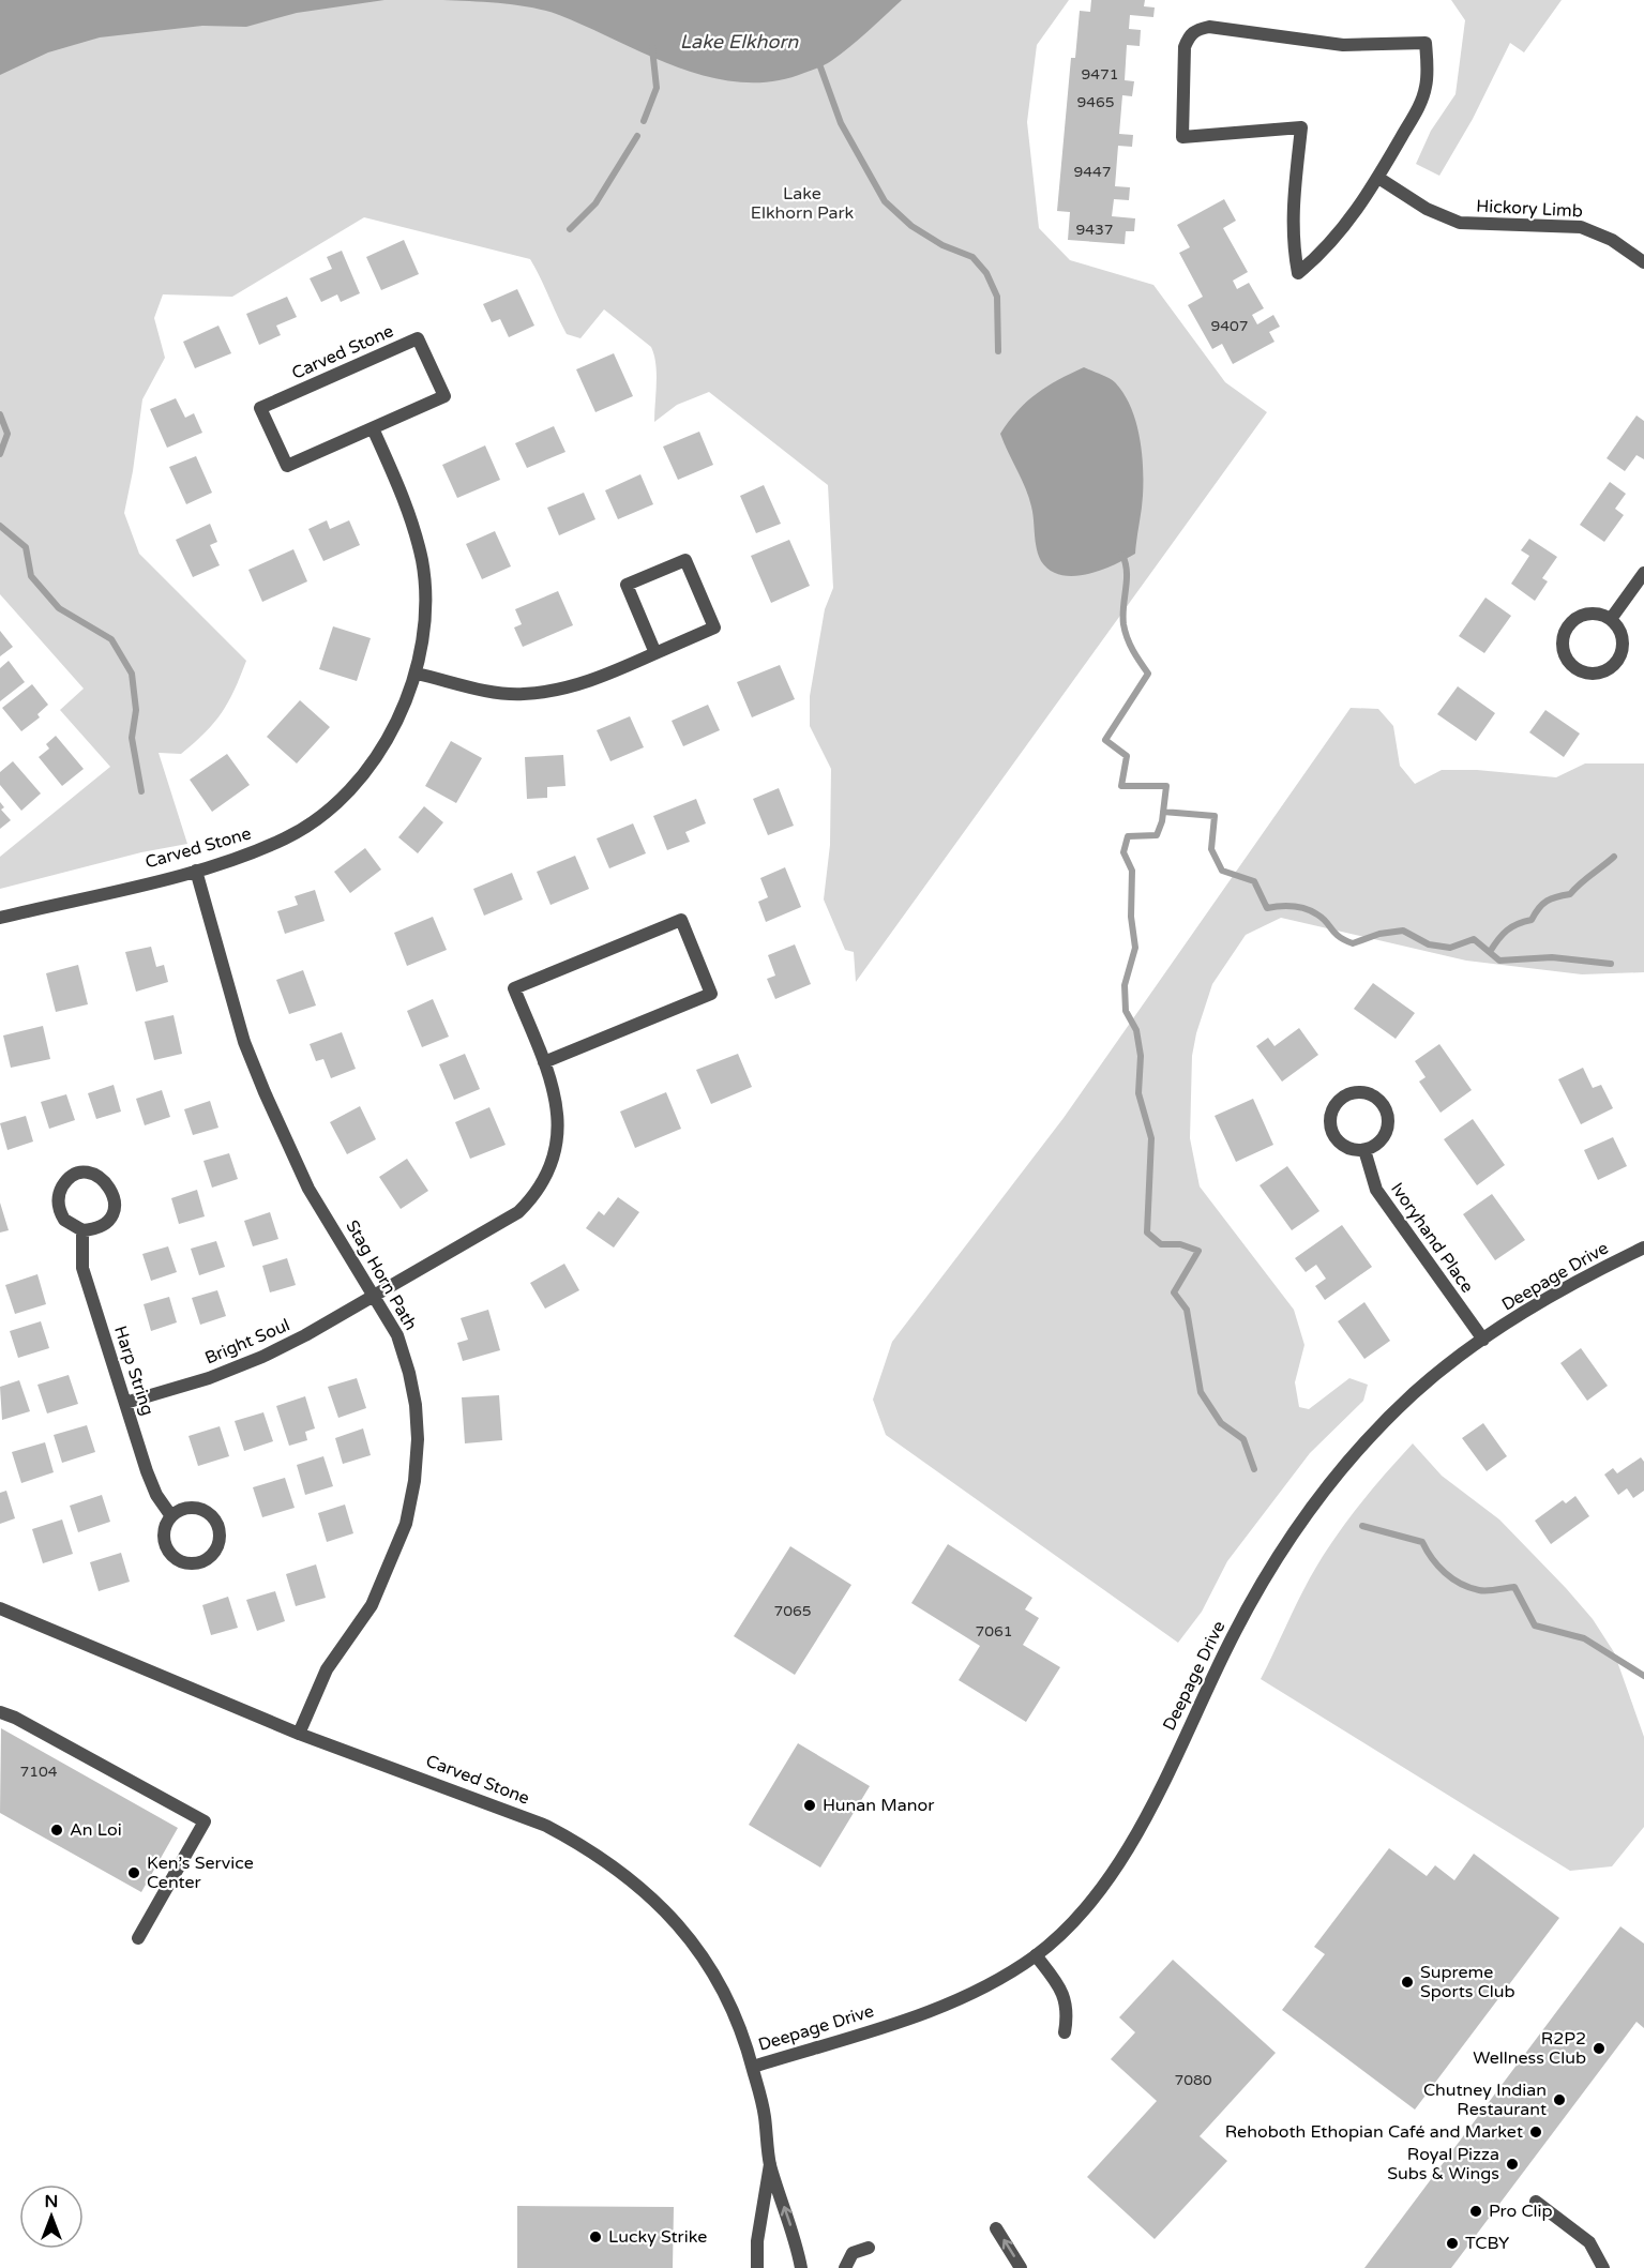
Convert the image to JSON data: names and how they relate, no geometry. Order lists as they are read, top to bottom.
{
  "streets": {
    "street": [
      "Hickory Limb",
      "Carved Stone",
      "Ivoryhand Place",
      "Stag Horn Path",
      "Deepage Drive",
      "Bright Soul",
      "Harp String"
    ]
  },
  "crossings": [
    ["Carved Stone", "Stag Horn Path"],
    ["Carved Stone", "Deepage Drive"],
    ["Ivoryhand Place", "Deepage Drive"],
    ["Stag Horn Path", "Bright Soul"],
    ["Bright Soul", "Harp String"]
  ],
  "water": ["Lake Elkhorn"],
  "parks": ["Lake Elkhorn Park"],
  "places": [
    "Hunan Manor",
    "An Loi",
    "Ken’s Service Center",
    "Supreme Sports Club",
    "R2P2 Wellness Club",
    "Chutney Indian Restaurant",
    "Rehoboth Ethopian Café and Market",
    "Royal Pizza Subs & Wings",
    "Pro Clip",
    "Lucky Strike",
    "TCBY"
  ],
  "house_numbers": [
    "9471",
    "9465",
    "9447",
    "9437",
    "9407",
    "7065",
    "7061",
    "7104",
    "7080"
  ],
  "north": "top"
}
